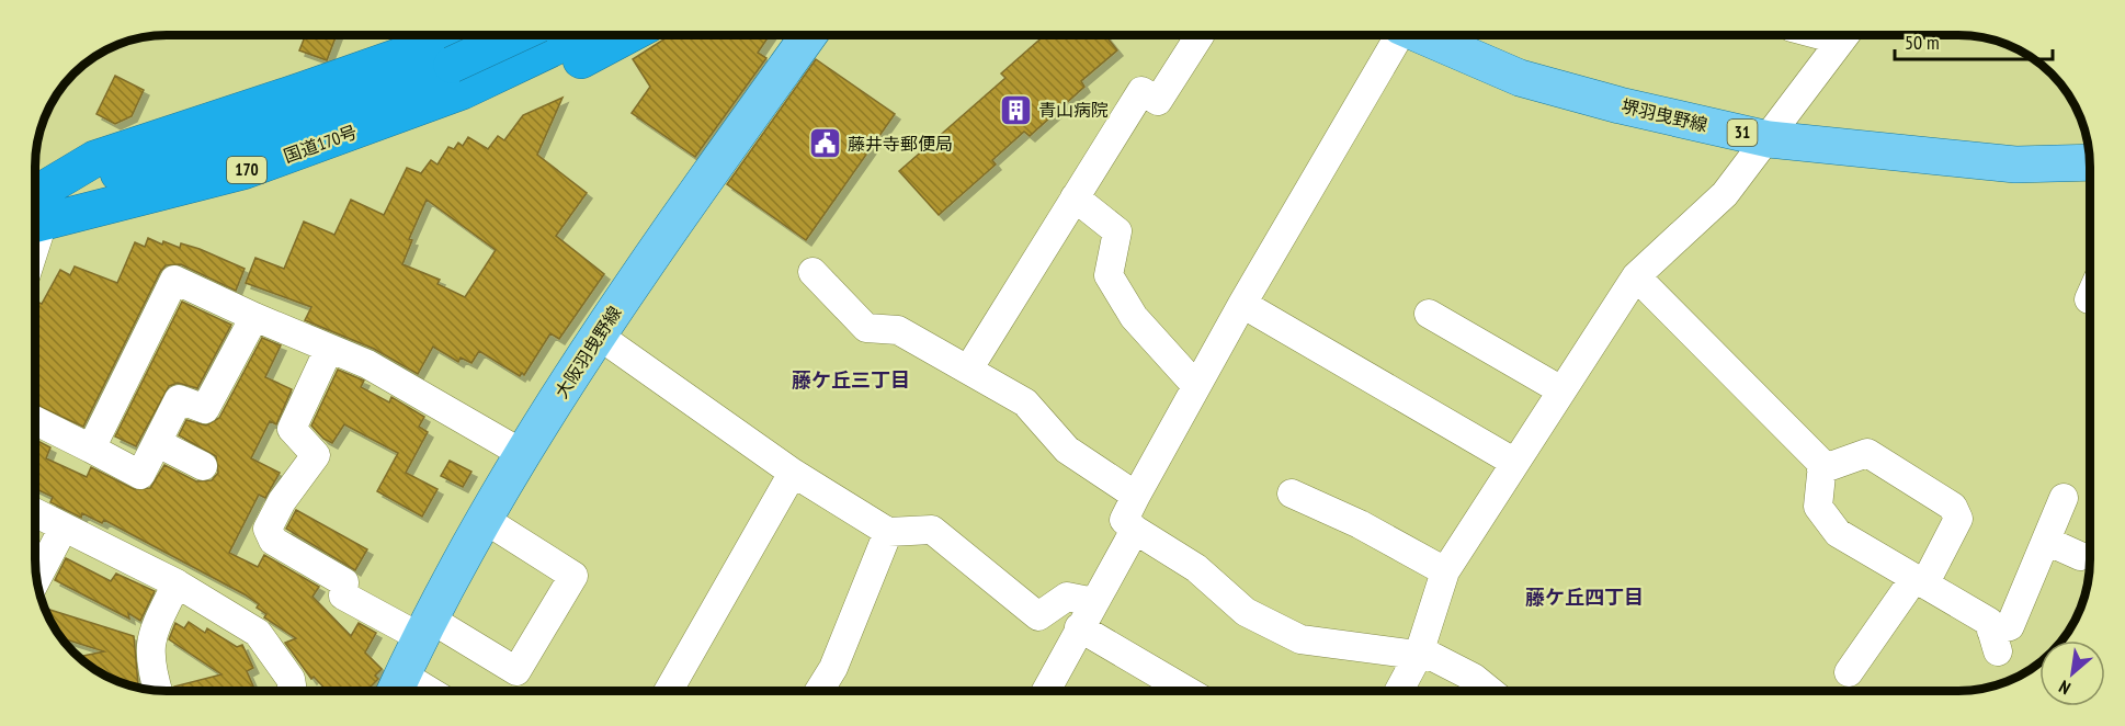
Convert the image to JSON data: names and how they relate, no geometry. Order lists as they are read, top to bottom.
{
  "streets": {
    "highway": ["国道170号", "170"],
    "main road": ["堺羽曳野線", "31", "大阪羽曳野線"]
  },
  "districts": ["藤ケ丘三丁目", "藤ケ丘四丁目"],
  "places": {
    "building": ["青山病院"],
    "public building": ["藤井寺郵便局"]
  },
  "scale_bar": "50 m",
  "north": "bottom left"
}
